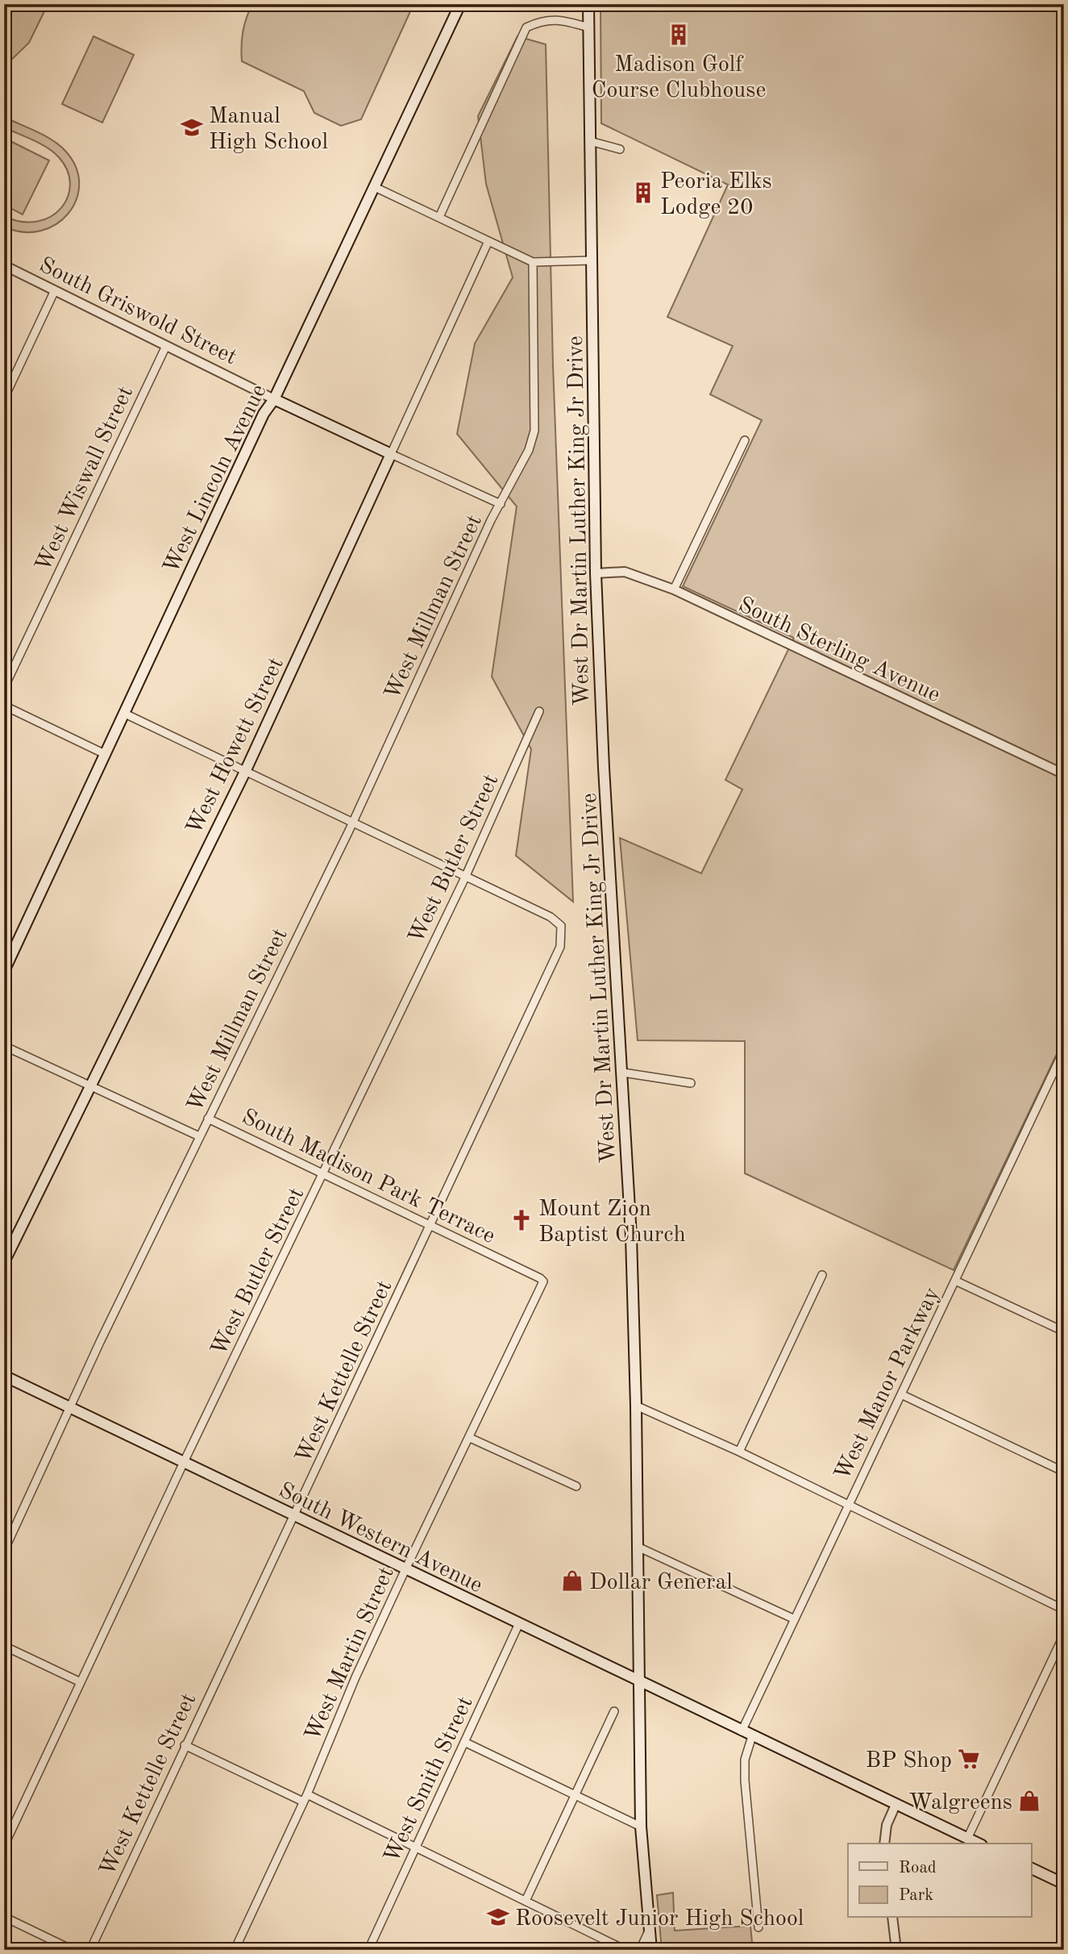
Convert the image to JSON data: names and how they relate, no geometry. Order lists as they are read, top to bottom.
{
  "streets": {
    "main road": [
      "South Griswold Street",
      "West Lincoln Avenue",
      "West Dr Martin Luther King Jr Drive",
      "West Howett Street",
      "South Western Avenue"
    ],
    "street": [
      "West Wiswall Street",
      "West Millman Street",
      "South Sterling Avenue",
      "West Butler Street",
      "South Madison Park Terrace",
      "West Kettelle Street",
      "West Manor Parkway",
      "West Martin Street",
      "West Smith Street"
    ]
  },
  "crossings": [
    ["South Griswold Street", "West Wiswall Street"],
    ["South Griswold Street", "West Lincoln Avenue"],
    ["South Griswold Street", "West Millman Street"],
    ["South Griswold Street", "West Howett Street"],
    ["West Dr Martin Luther King Jr Drive", "South Sterling Avenue"],
    ["West Dr Martin Luther King Jr Drive", "South Western Avenue"],
    ["West Millman Street", "South Madison Park Terrace"],
    ["West Millman Street", "South Western Avenue"],
    ["West Butler Street", "South Madison Park Terrace"],
    ["West Butler Street", "West Kettelle Street"],
    ["West Butler Street", "South Western Avenue"],
    ["South Madison Park Terrace", "West Kettelle Street"],
    ["South Madison Park Terrace", "West Martin Street"],
    ["West Kettelle Street", "South Western Avenue"],
    ["West Manor Parkway", "South Western Avenue"],
    ["South Western Avenue", "West Martin Street"],
    ["South Western Avenue", "West Smith Street"]
  ],
  "places": {
    "building": ["Madison Golf Course Clubhouse", "Peoria Elks Lodge 20"],
    "school or university": ["Manual High School", "Roosevelt Junior High School"],
    "church": ["Mount Zion Baptist Church"],
    "shop": ["Dollar General", "Walgreens"],
    "supermarket": ["BP Shop"]
  },
  "legend": ["Road", "Park"]
}
